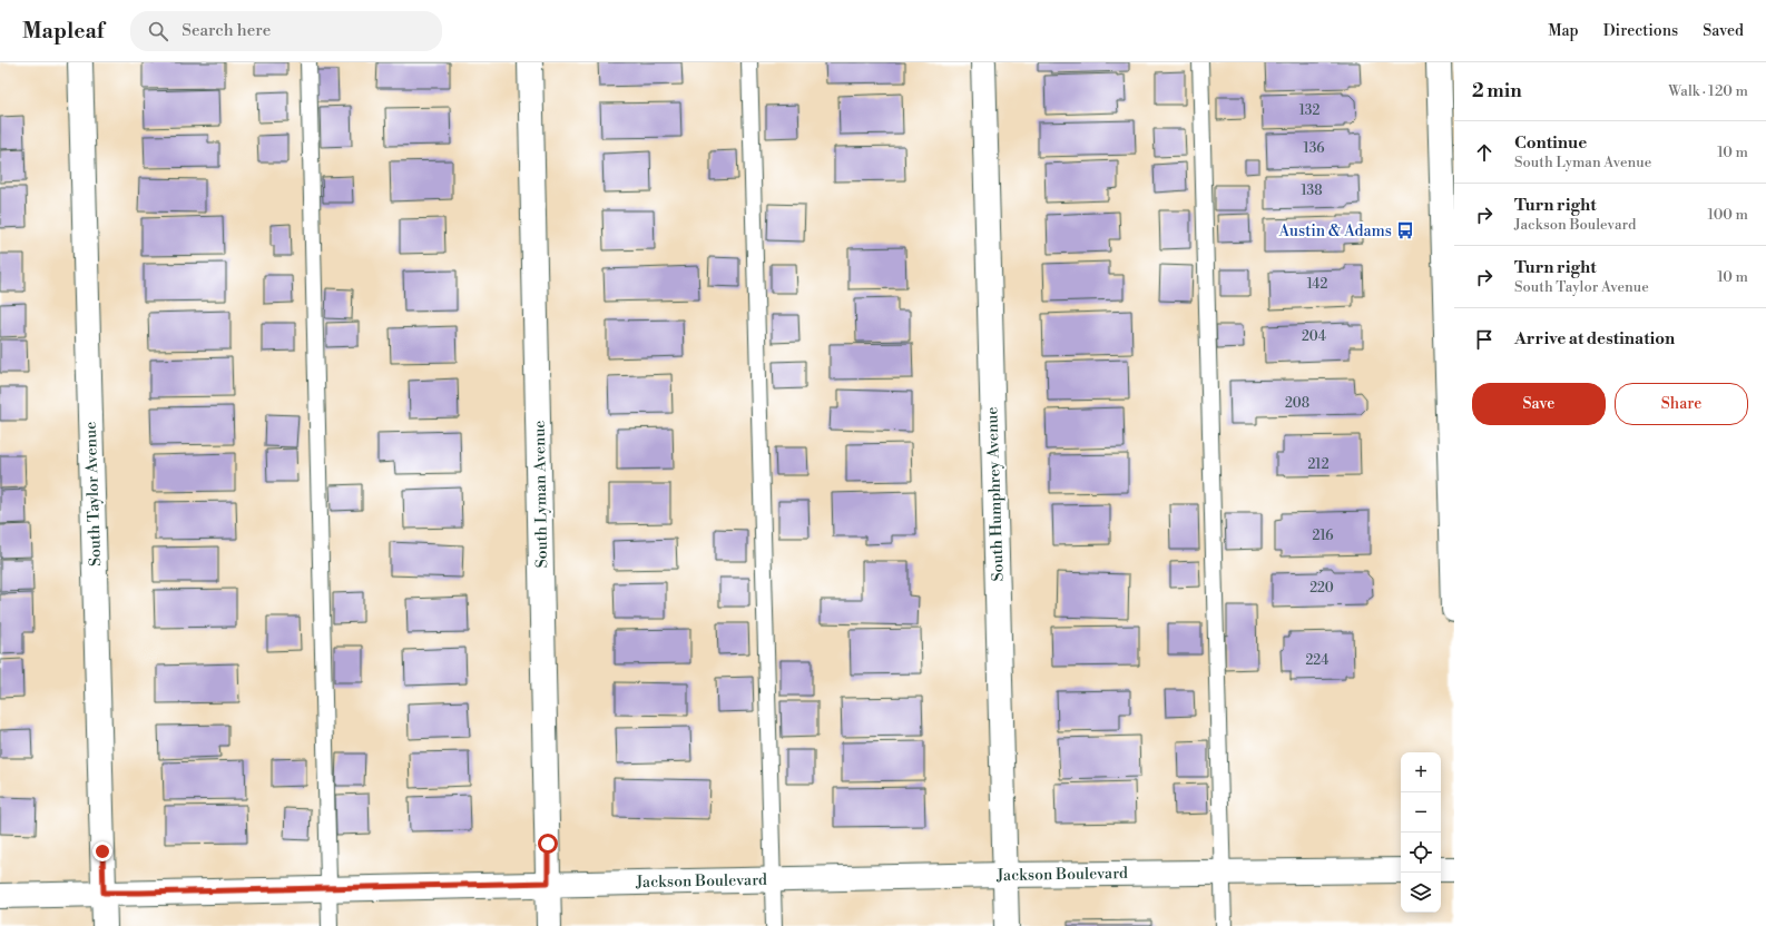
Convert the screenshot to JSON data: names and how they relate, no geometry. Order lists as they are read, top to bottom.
{
  "streets": {
    "street": [
      "South Taylor Avenue",
      "South Lyman Avenue",
      "South Humphrey Avenue",
      "Jackson Boulevard"
    ]
  },
  "crossings": [
    ["South Taylor Avenue", "Jackson Boulevard"],
    ["South Lyman Avenue", "Jackson Boulevard"],
    ["South Humphrey Avenue", "Jackson Boulevard"]
  ],
  "places": {
    "bus stop": ["Austin & Adams"]
  },
  "house_numbers": [
    "132",
    "136",
    "138",
    "142",
    "204",
    "208",
    "212",
    "216",
    "220",
    "224"
  ],
  "page": {
    "header": "Mapleaf",
    "search": "Search here",
    "nav": ["Map", "Directions", "Saved"],
    "heading": ["2 min", "Walk · 120 m"],
    "list": [
      ["Continue", "South Lyman Avenue", "10 m"],
      ["Turn right", "Jackson Boulevard", "100 m"],
      ["Turn right", "South Taylor Avenue", "10 m"],
      "Arrive at destination"
    ],
    "buttons": ["Save", "Share"],
    "map_buttons": ["+", "−"]
  }
}
